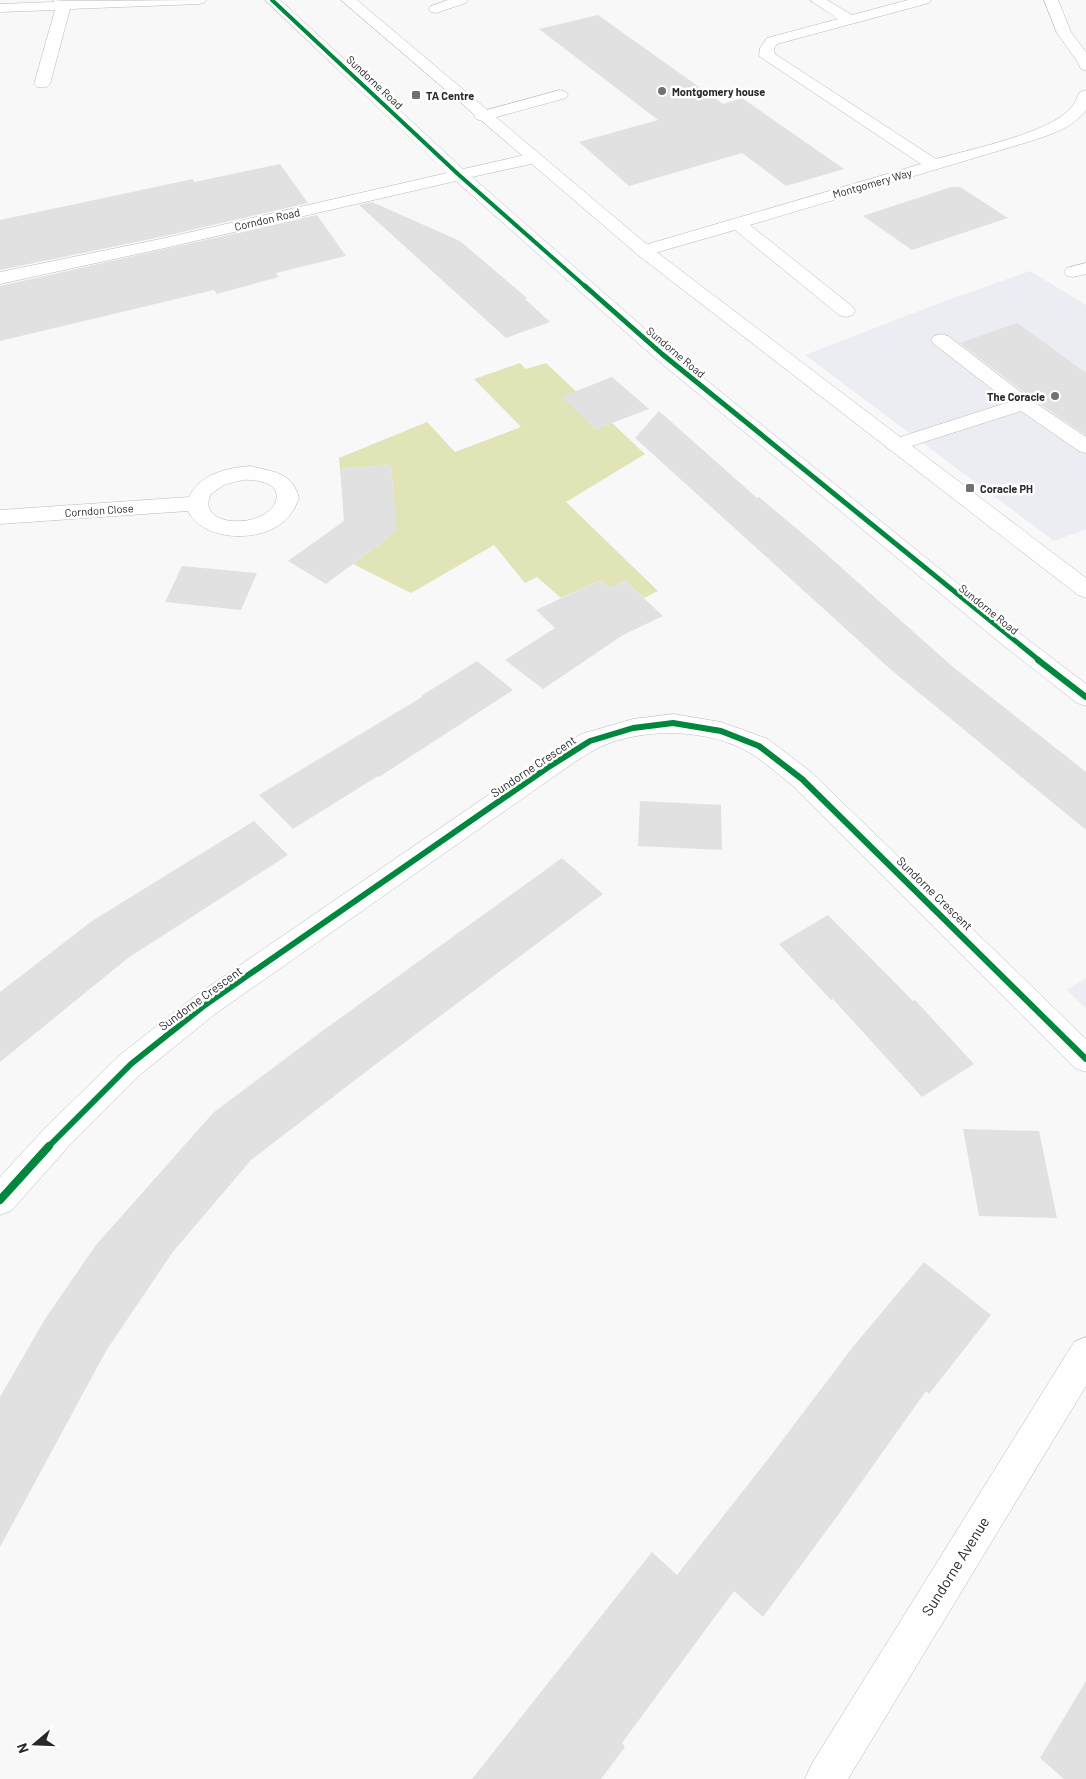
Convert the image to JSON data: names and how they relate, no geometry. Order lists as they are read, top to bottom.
{
  "streets": {
    "street": [
      "Sundorne Road",
      "Montgomery Way",
      "Corndon Road",
      "Corndon Close",
      "Sundorne Crescent",
      "Sundorne Avenue"
    ]
  },
  "crossings": [
    ["Sundorne Road", "Corndon Road"]
  ],
  "places": {
    "other": ["Montgomery house", "The Coracle"],
    "transit": ["TA Centre", "Coracle PH"]
  },
  "north": "left"
}
